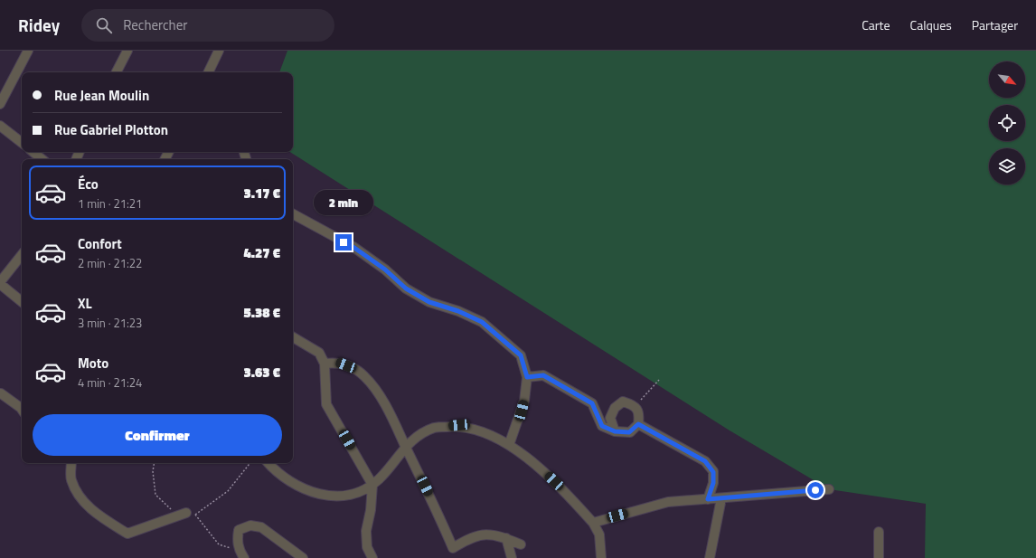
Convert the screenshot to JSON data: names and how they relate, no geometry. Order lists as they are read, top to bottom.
{
  "north": "bottom right",
  "page": {
    "header": "Ridey",
    "search": "Rechercher",
    "nav": ["Carte", "Calques", "Partager"],
    "banner": ["Rue Jean Moulin", "Rue Gabriel Plotton"],
    "list": [
      {
        "name": "Éco",
        "note": "1 min · 21:21",
        "value": "3.17 €"
      },
      {
        "name": "Confort",
        "note": "2 min · 21:22",
        "value": "4.27 €"
      },
      {
        "name": "XL",
        "note": "3 min · 21:23",
        "value": "5.38 €"
      },
      {
        "name": "Moto",
        "note": "4 min · 21:24",
        "value": "3.63 €"
      }
    ],
    "bubble": "2 min",
    "buttons": "Confirmer"
  }
}
